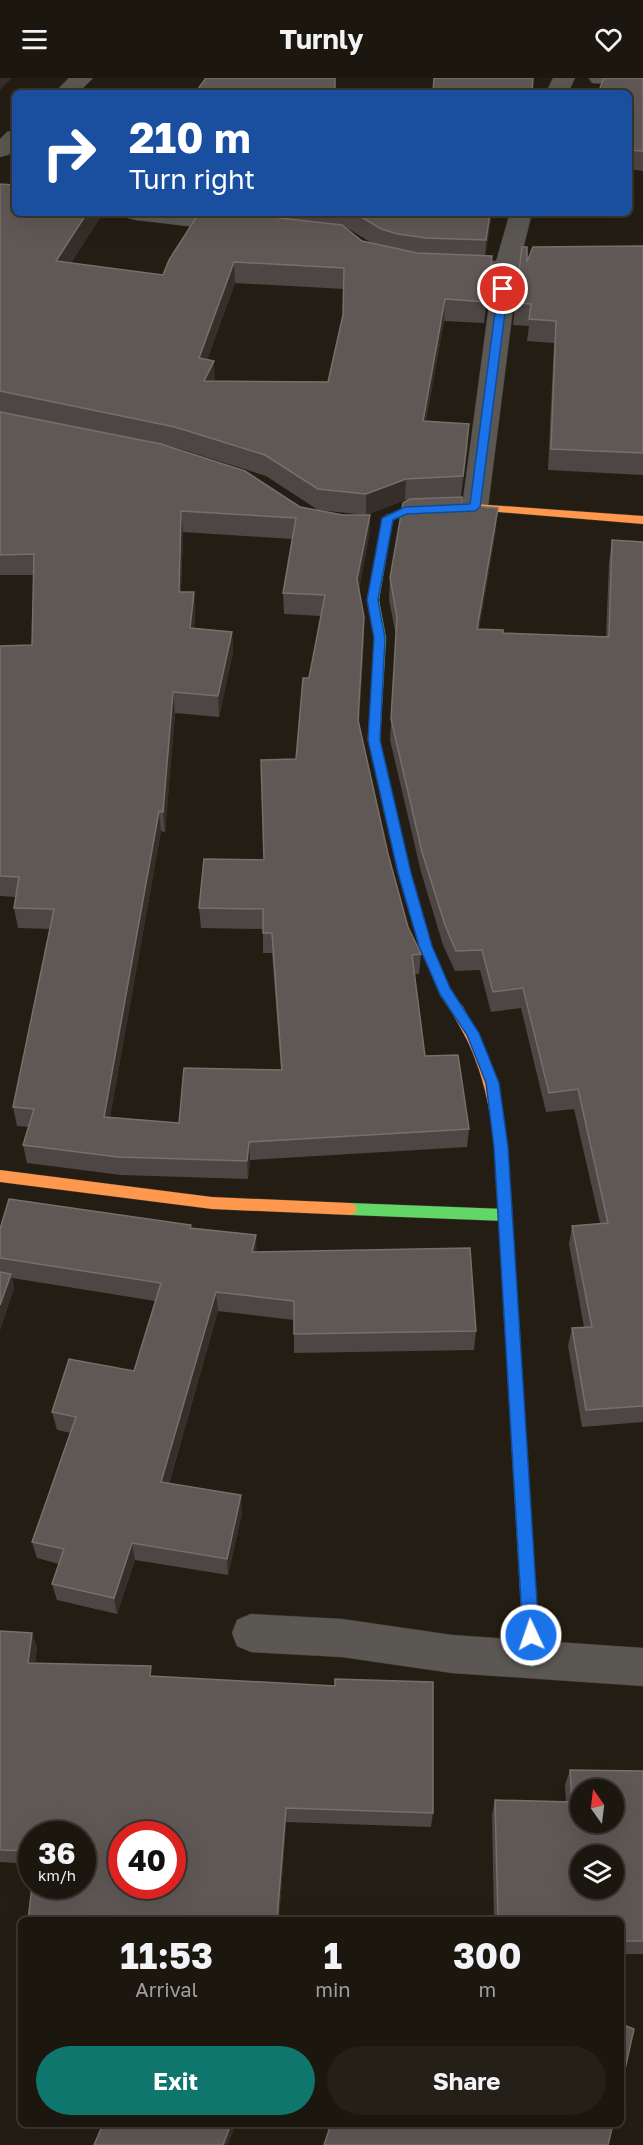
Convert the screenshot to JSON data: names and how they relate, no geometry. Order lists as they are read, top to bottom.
{
  "north": "top",
  "page": {
    "header": "Turnly",
    "turn": ["210 m", "Turn right"],
    "speed": "36 km/h",
    "limit": "40",
    "eta": [
      "11:53",
      "Arrival",
      "1",
      "min",
      "300",
      "m"
    ],
    "buttons": ["Exit", "Share"]
  }
}
